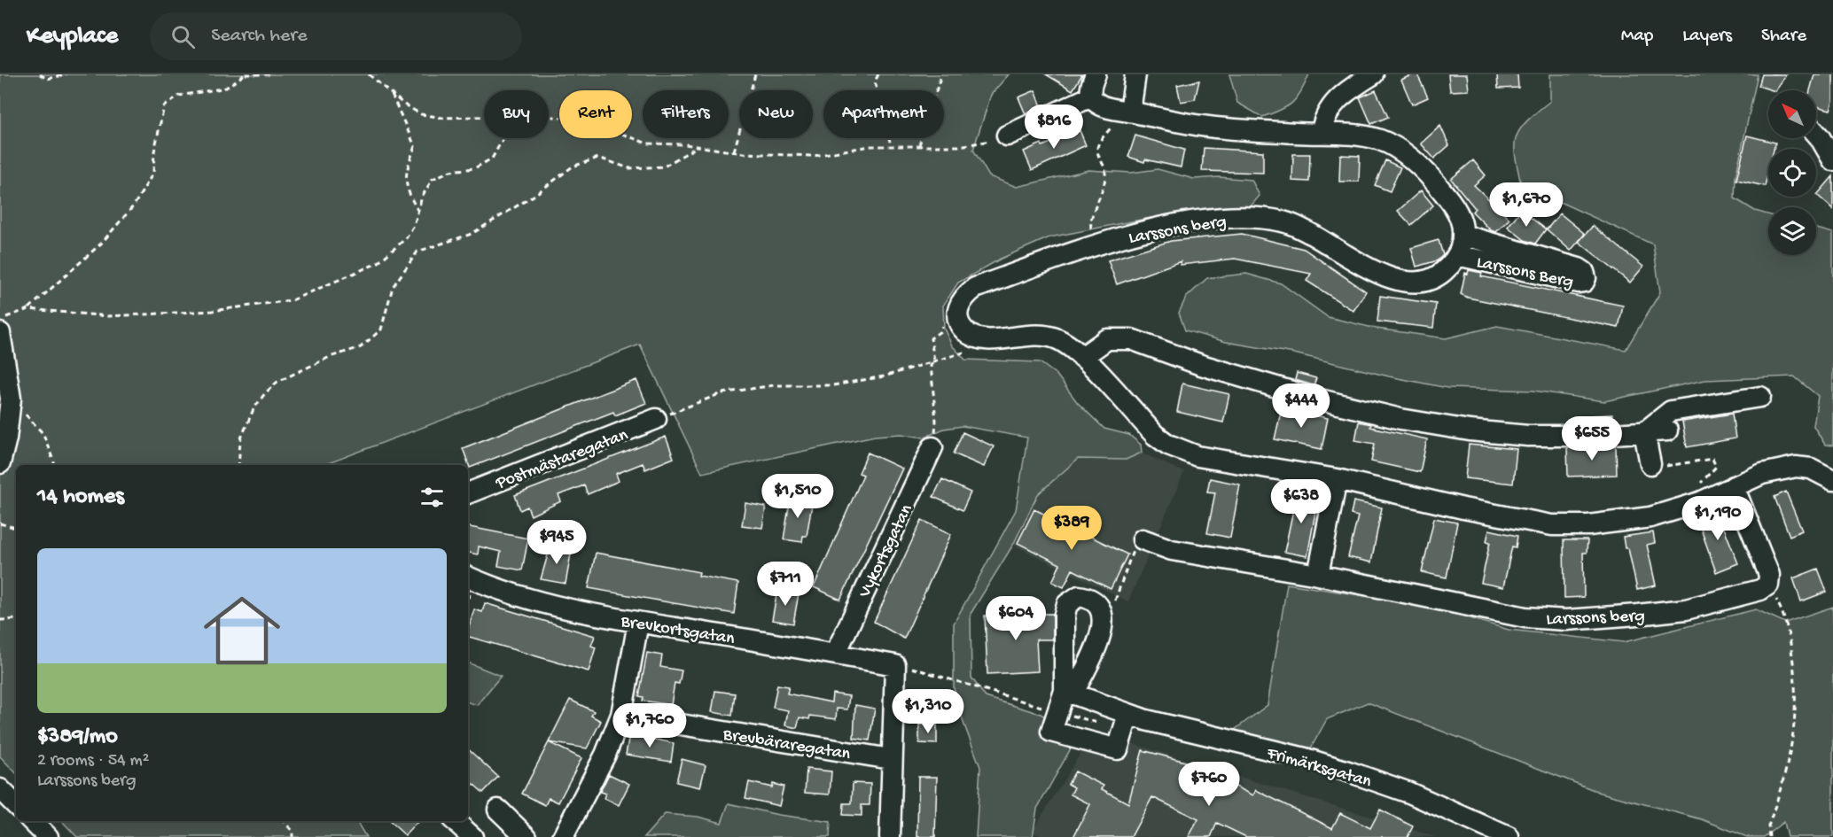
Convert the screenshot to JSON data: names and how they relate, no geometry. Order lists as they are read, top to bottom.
{
  "streets": {
    "street": [
      "Larssons berg",
      "Larssons Berg",
      "Postmästaregatan",
      "Vykortsgatan",
      "Brevkortsgatan",
      "Brevbäraregatan",
      "Frimärksgatan"
    ]
  },
  "crossings": [
    ["Larssons berg", "Larssons Berg"],
    ["Vykortsgatan", "Brevkortsgatan"],
    ["Brevkortsgatan", "Brevbäraregatan"]
  ],
  "north": "top left",
  "page": {
    "header": "Keyplace",
    "search": "Search here",
    "nav": ["Map", "Layers", "Share"],
    "chip": [
      "Buy",
      "Rent",
      "Filters",
      "New",
      "Apartment"
    ],
    "price": [
      "$816",
      "$1,670",
      "$444",
      "$655",
      "$1,510",
      "$638",
      "$1,190",
      "$389",
      "$945",
      "$711",
      "$604",
      "$1,310",
      "$1,760",
      "$760"
    ],
    "heading": "14 homes",
    "list": [
      {
        "name": "$389/mo",
        "note": "2 rooms · 54 m² · Larssons berg"
      }
    ]
  }
}
